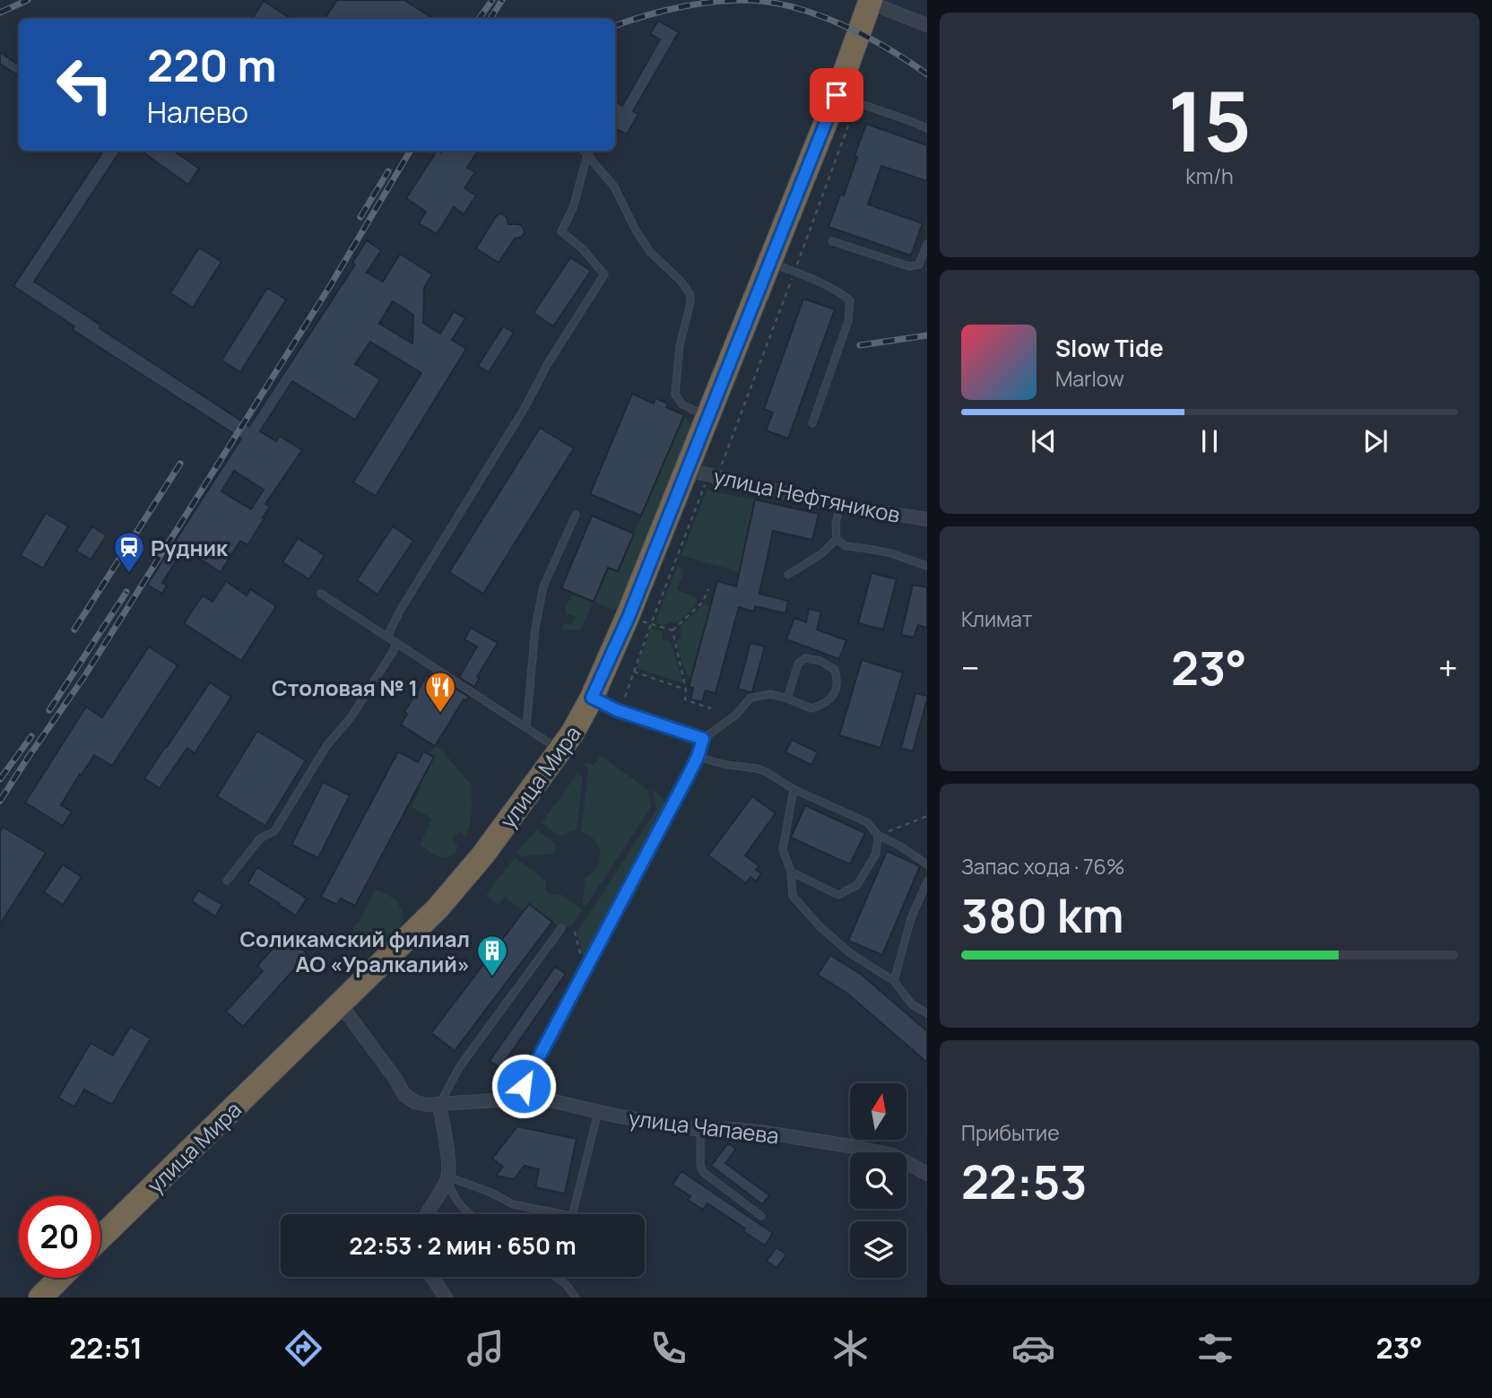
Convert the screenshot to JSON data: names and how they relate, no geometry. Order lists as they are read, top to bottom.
{
  "streets": {
    "highway": ["улица Мира"],
    "street": ["улица Нефтяников", "улица Чапаева"]
  },
  "crossings": [
    ["улица Нефтяников", "улица Мира"],
    ["улица Мира", "улица Чапаева"]
  ],
  "places": {
    "station": ["Рудник"],
    "restaurant": ["Столовая № 1"],
    "building": ["Соликамский филиал АО «Уралкалий»"]
  },
  "north": "top",
  "page": {
    "tile": [
      ["15", "km/h"],
      "Климат",
      ["Запас хода · 76%", "380 km"],
      ["Прибытие", "22:53"]
    ],
    "turn": ["220 m", "Налево"],
    "song": ["Slow Tide", "Marlow"],
    "heat": ["−", "23°", "+"],
    "limit": "20",
    "trip": "22:53 · 2 мин · 650 m",
    "tabs": ["22:51", "23°"]
  }
}
